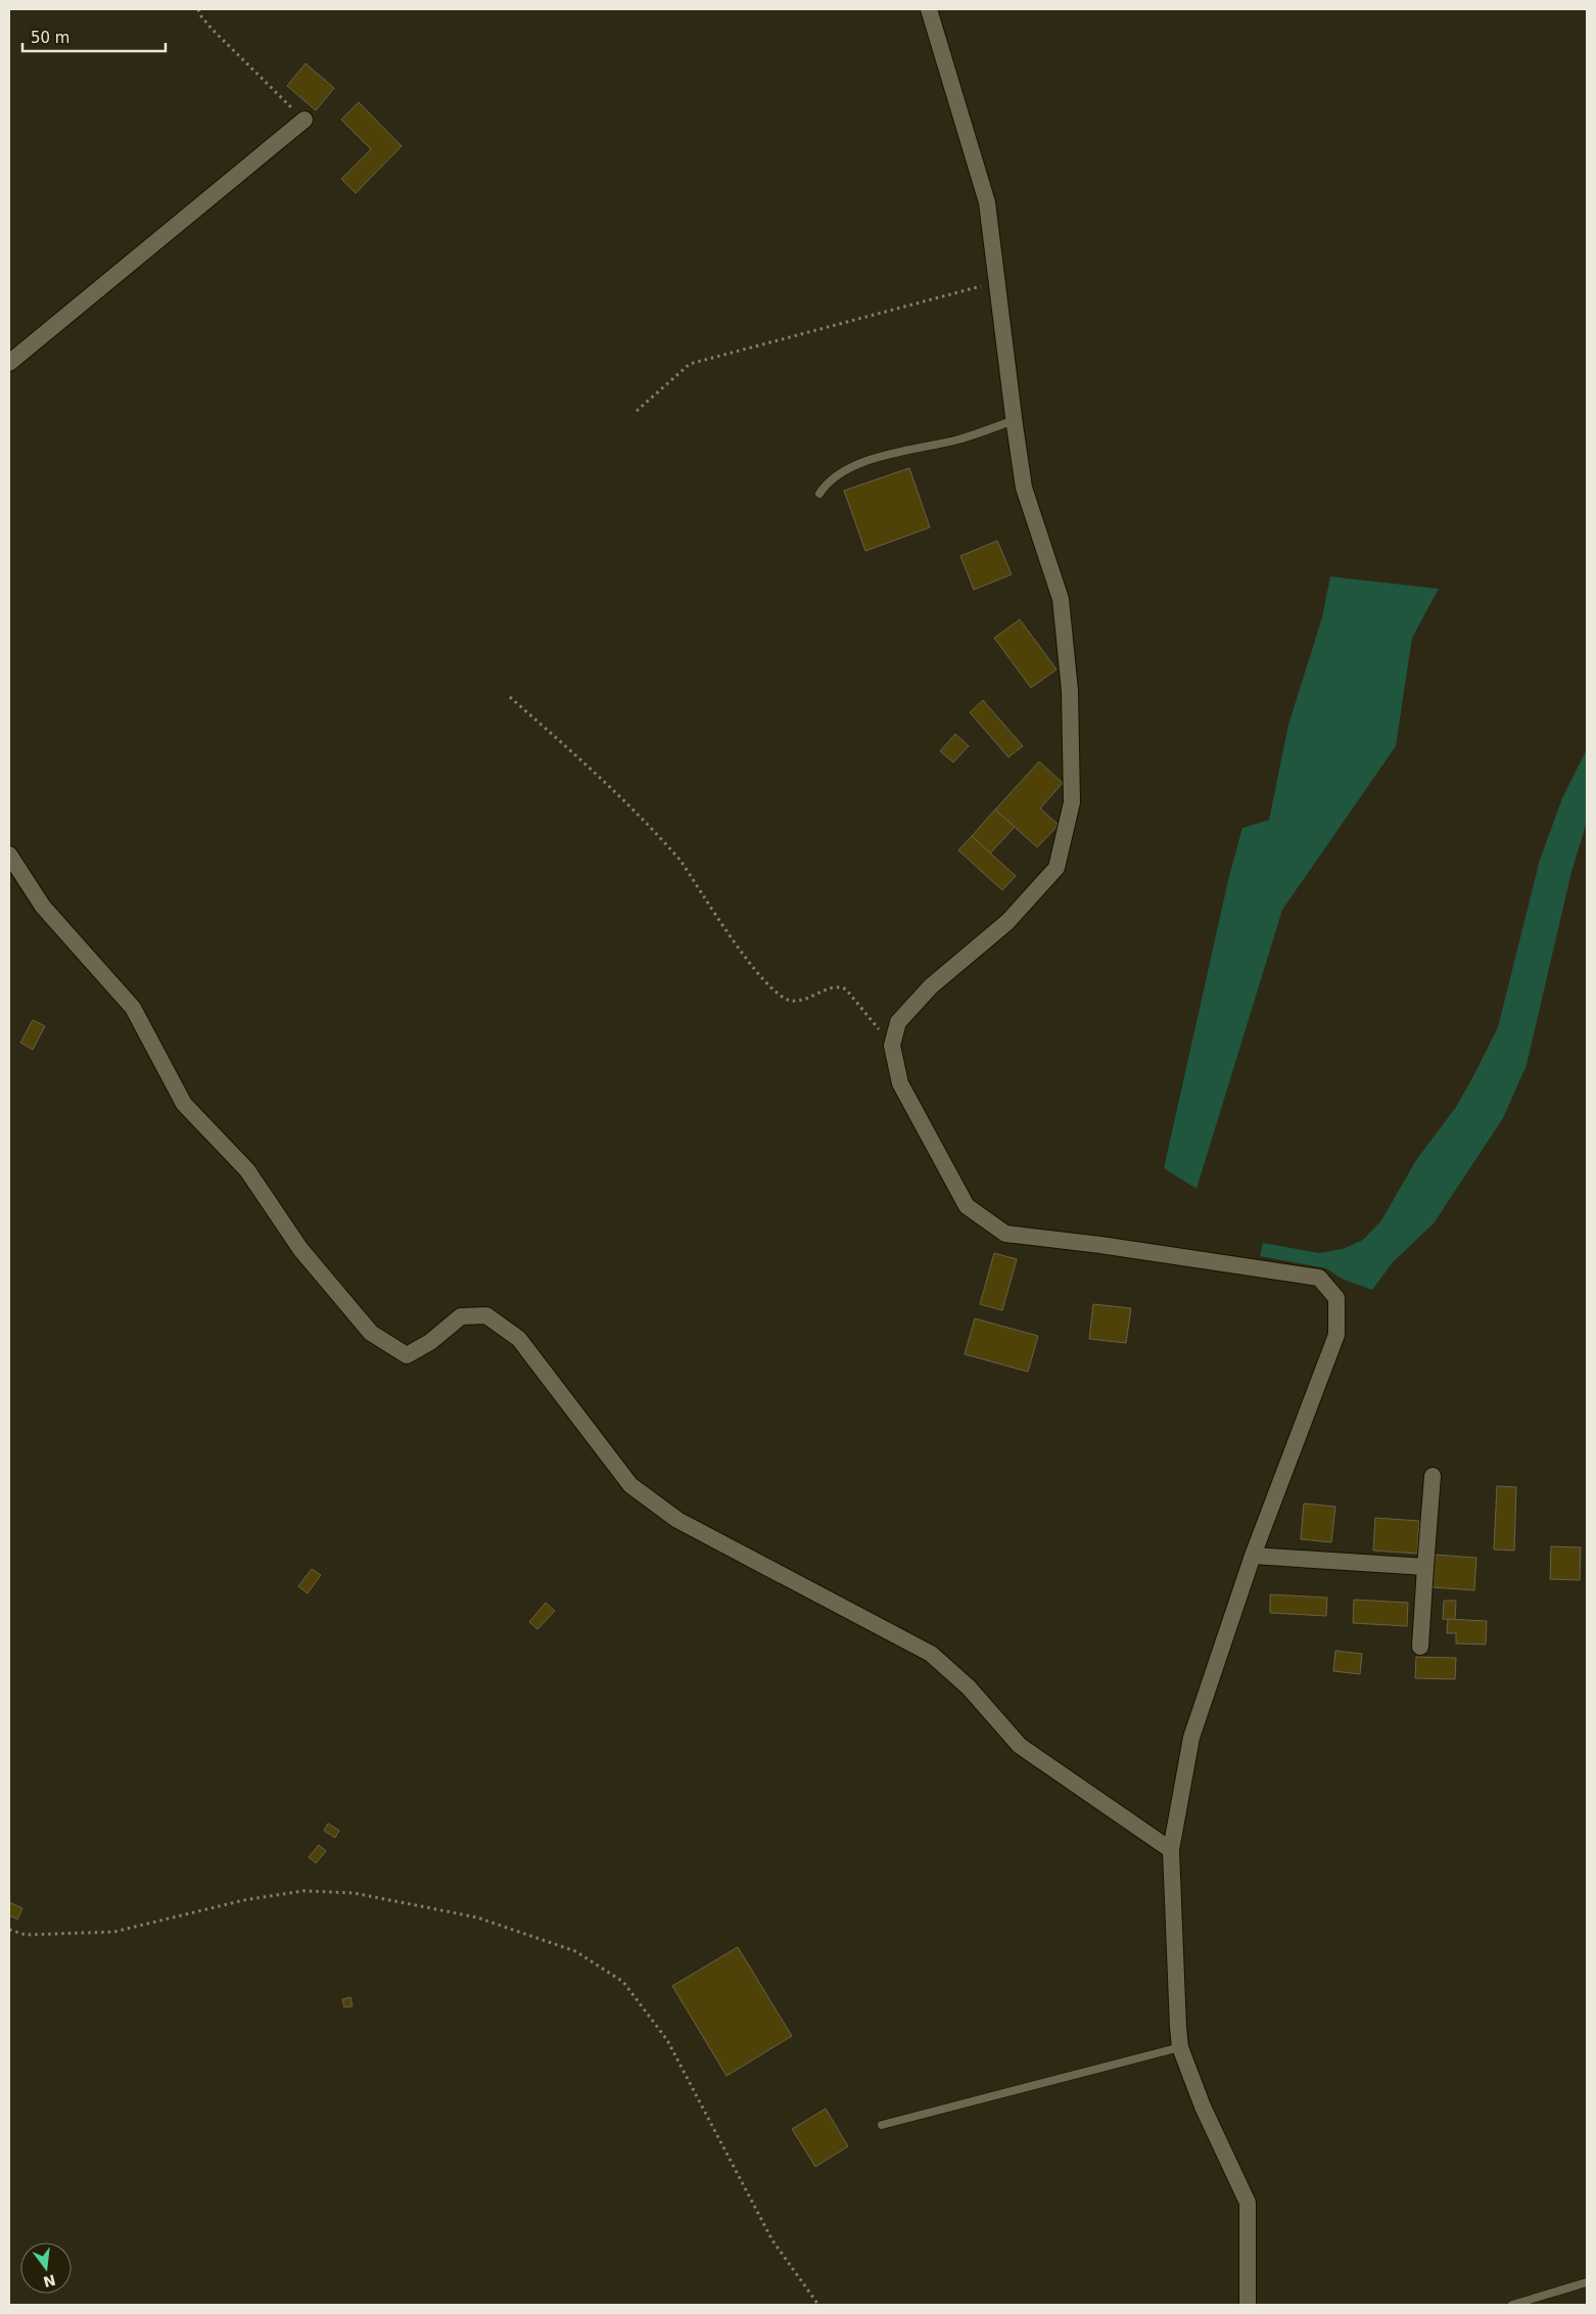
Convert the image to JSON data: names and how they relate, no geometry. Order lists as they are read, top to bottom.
{
  "scale_bar": "50 m",
  "north": "bottom"
}
